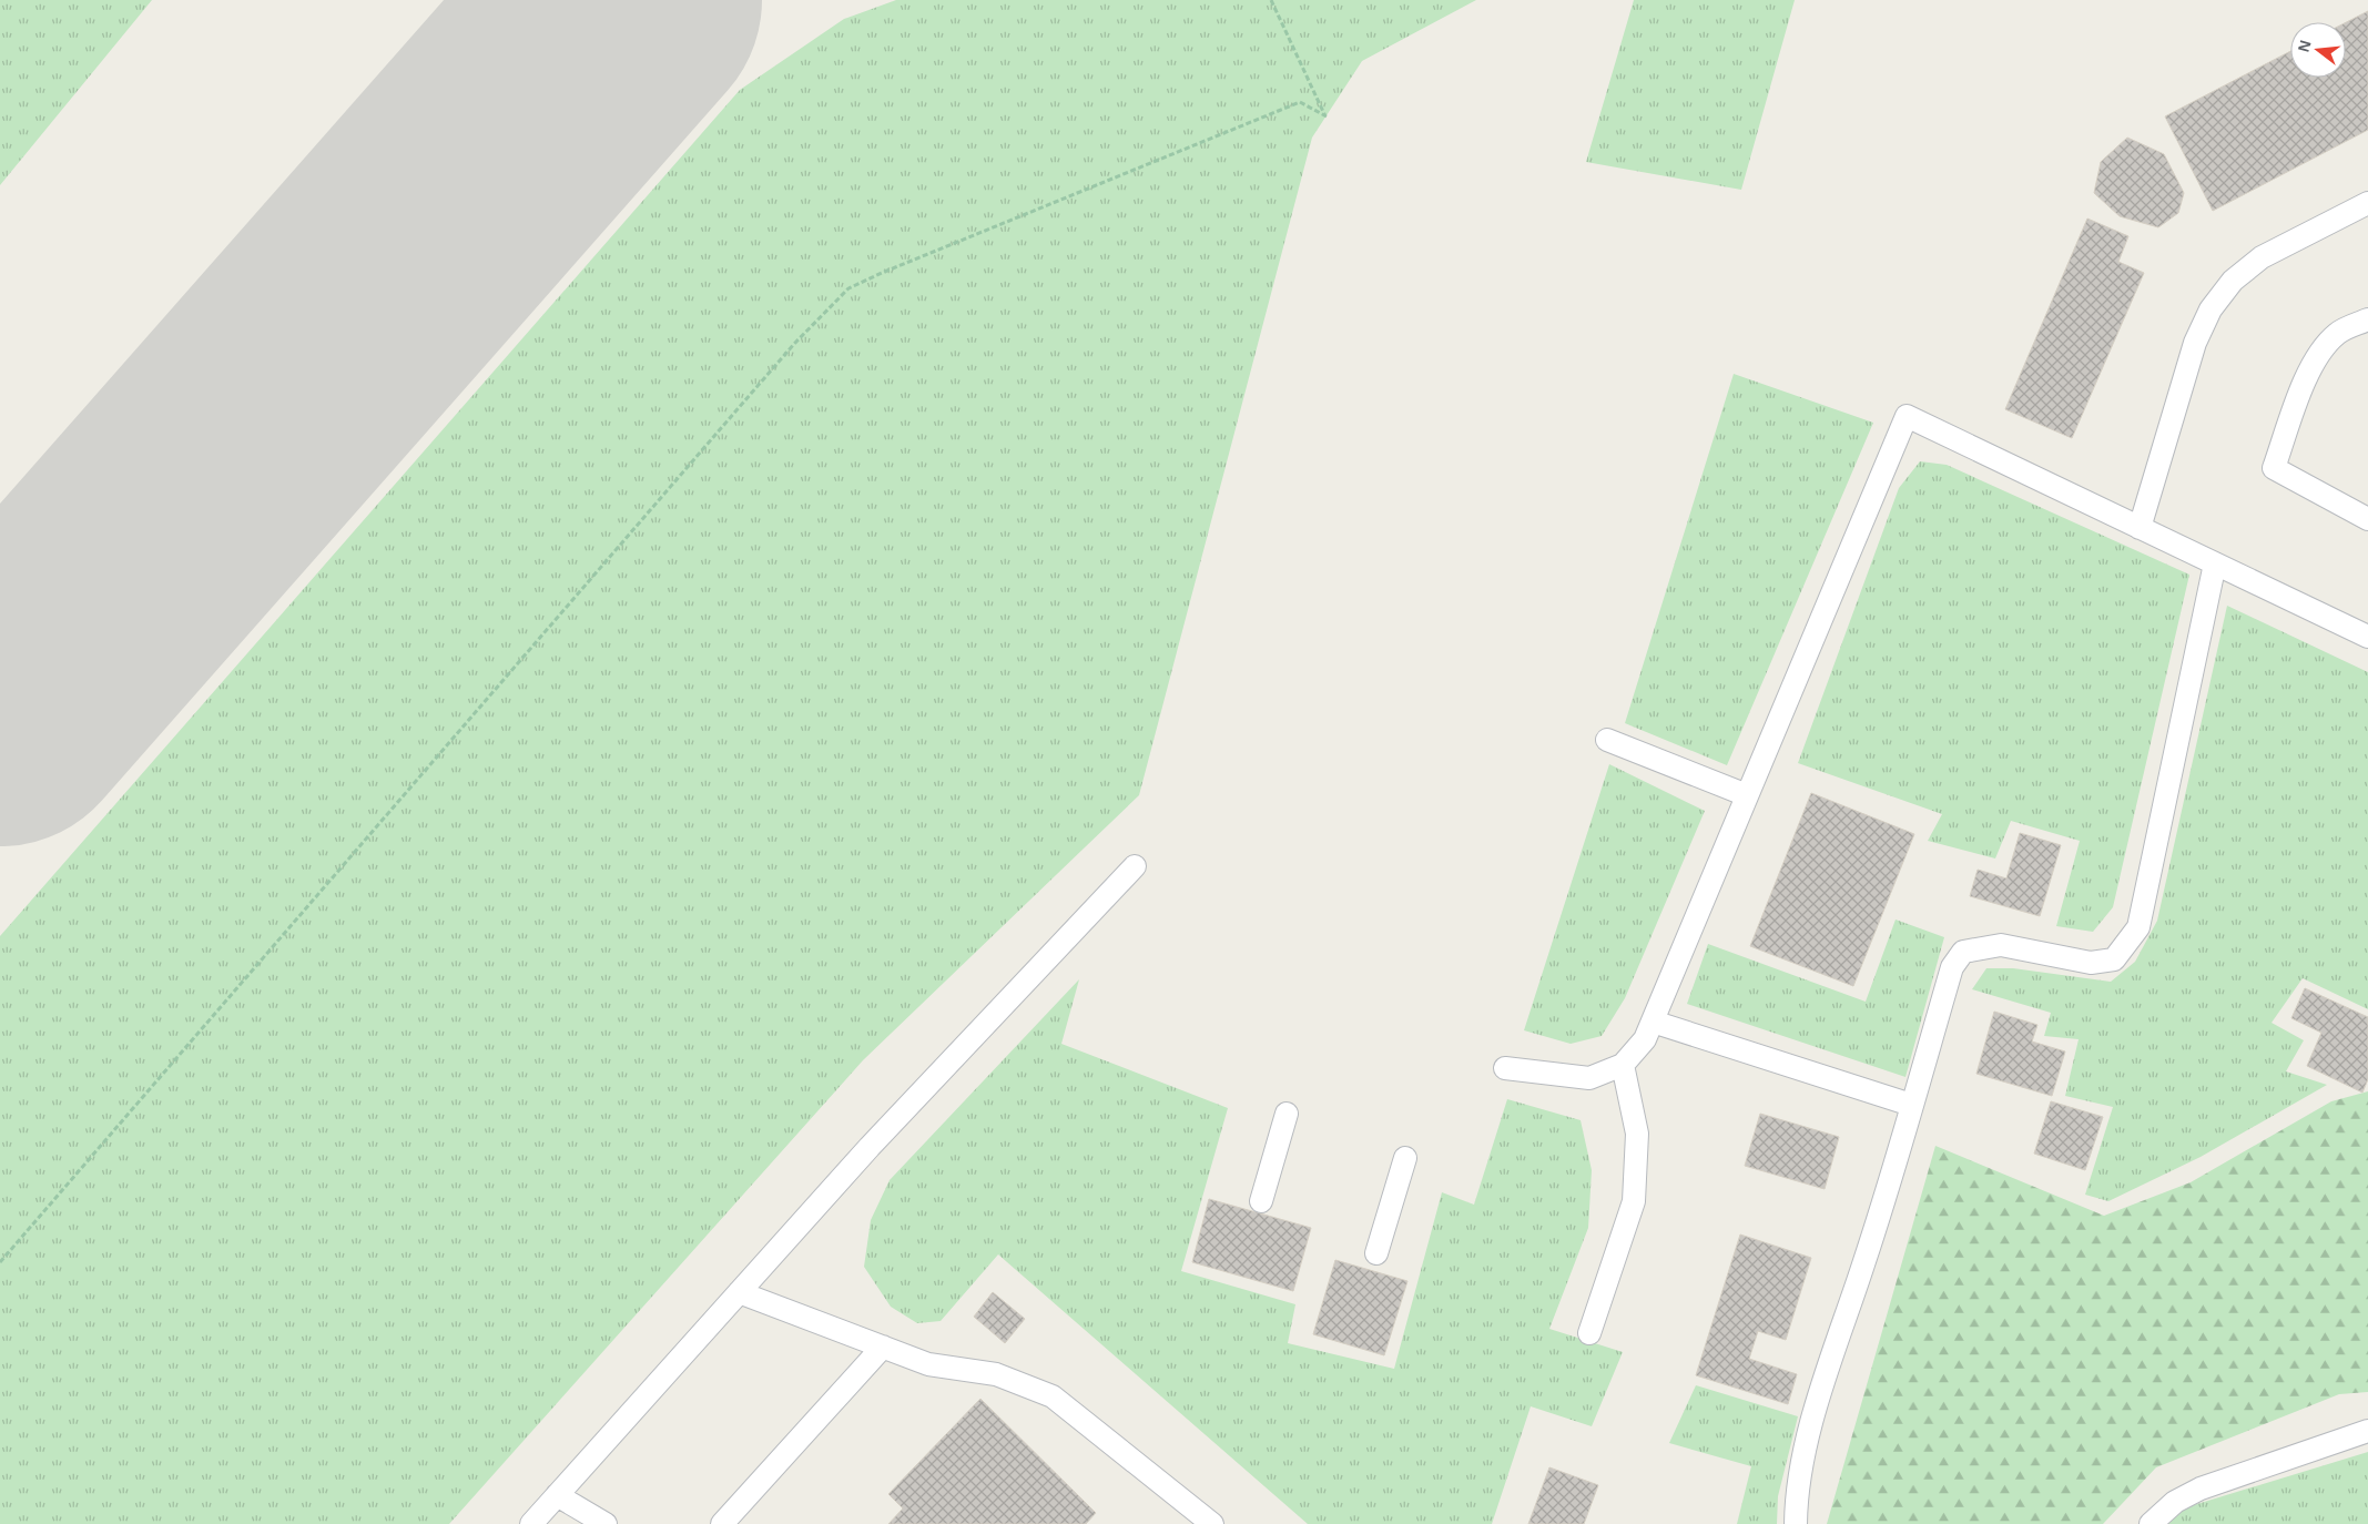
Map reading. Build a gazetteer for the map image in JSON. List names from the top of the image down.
{
  "north": "left"
}
